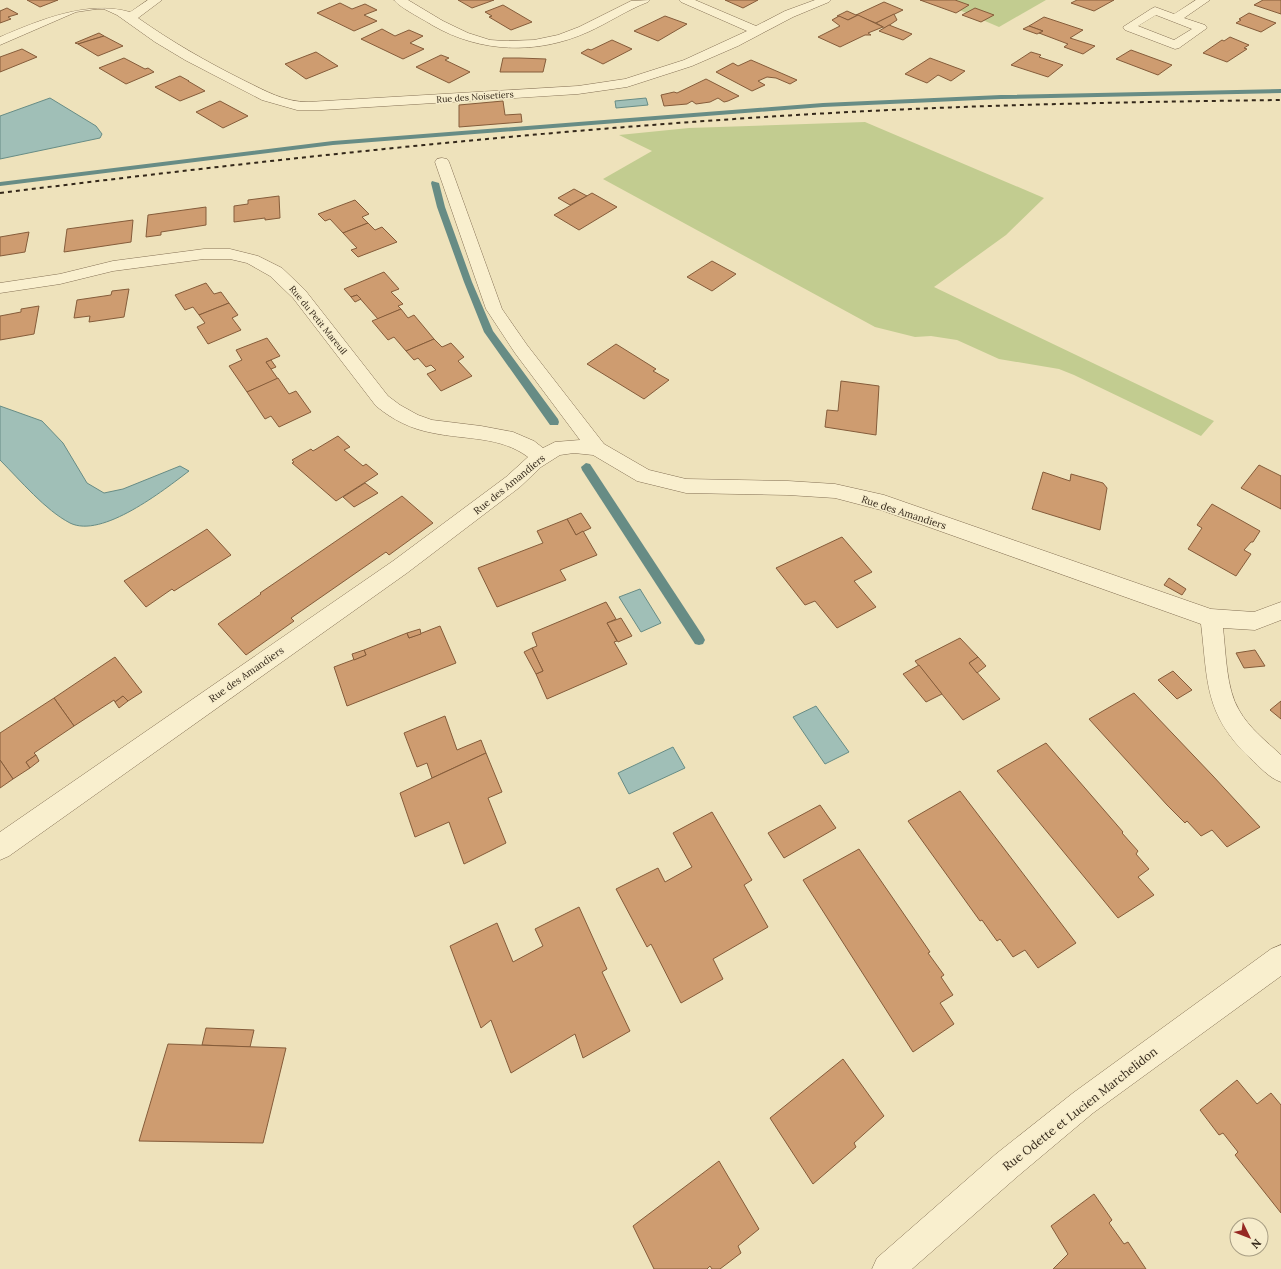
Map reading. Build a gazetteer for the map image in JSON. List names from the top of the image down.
{
  "streets": {
    "street": [
      "Rue des Noisetiers",
      "Rue du Petit Mareuil",
      "Rue des Amandiers",
      "Rue Odette et Lucien Marchelidon"
    ]
  },
  "crossings": [
    ["Rue du Petit Mareuil", "Rue des Amandiers"]
  ],
  "north": "bottom right"
}
